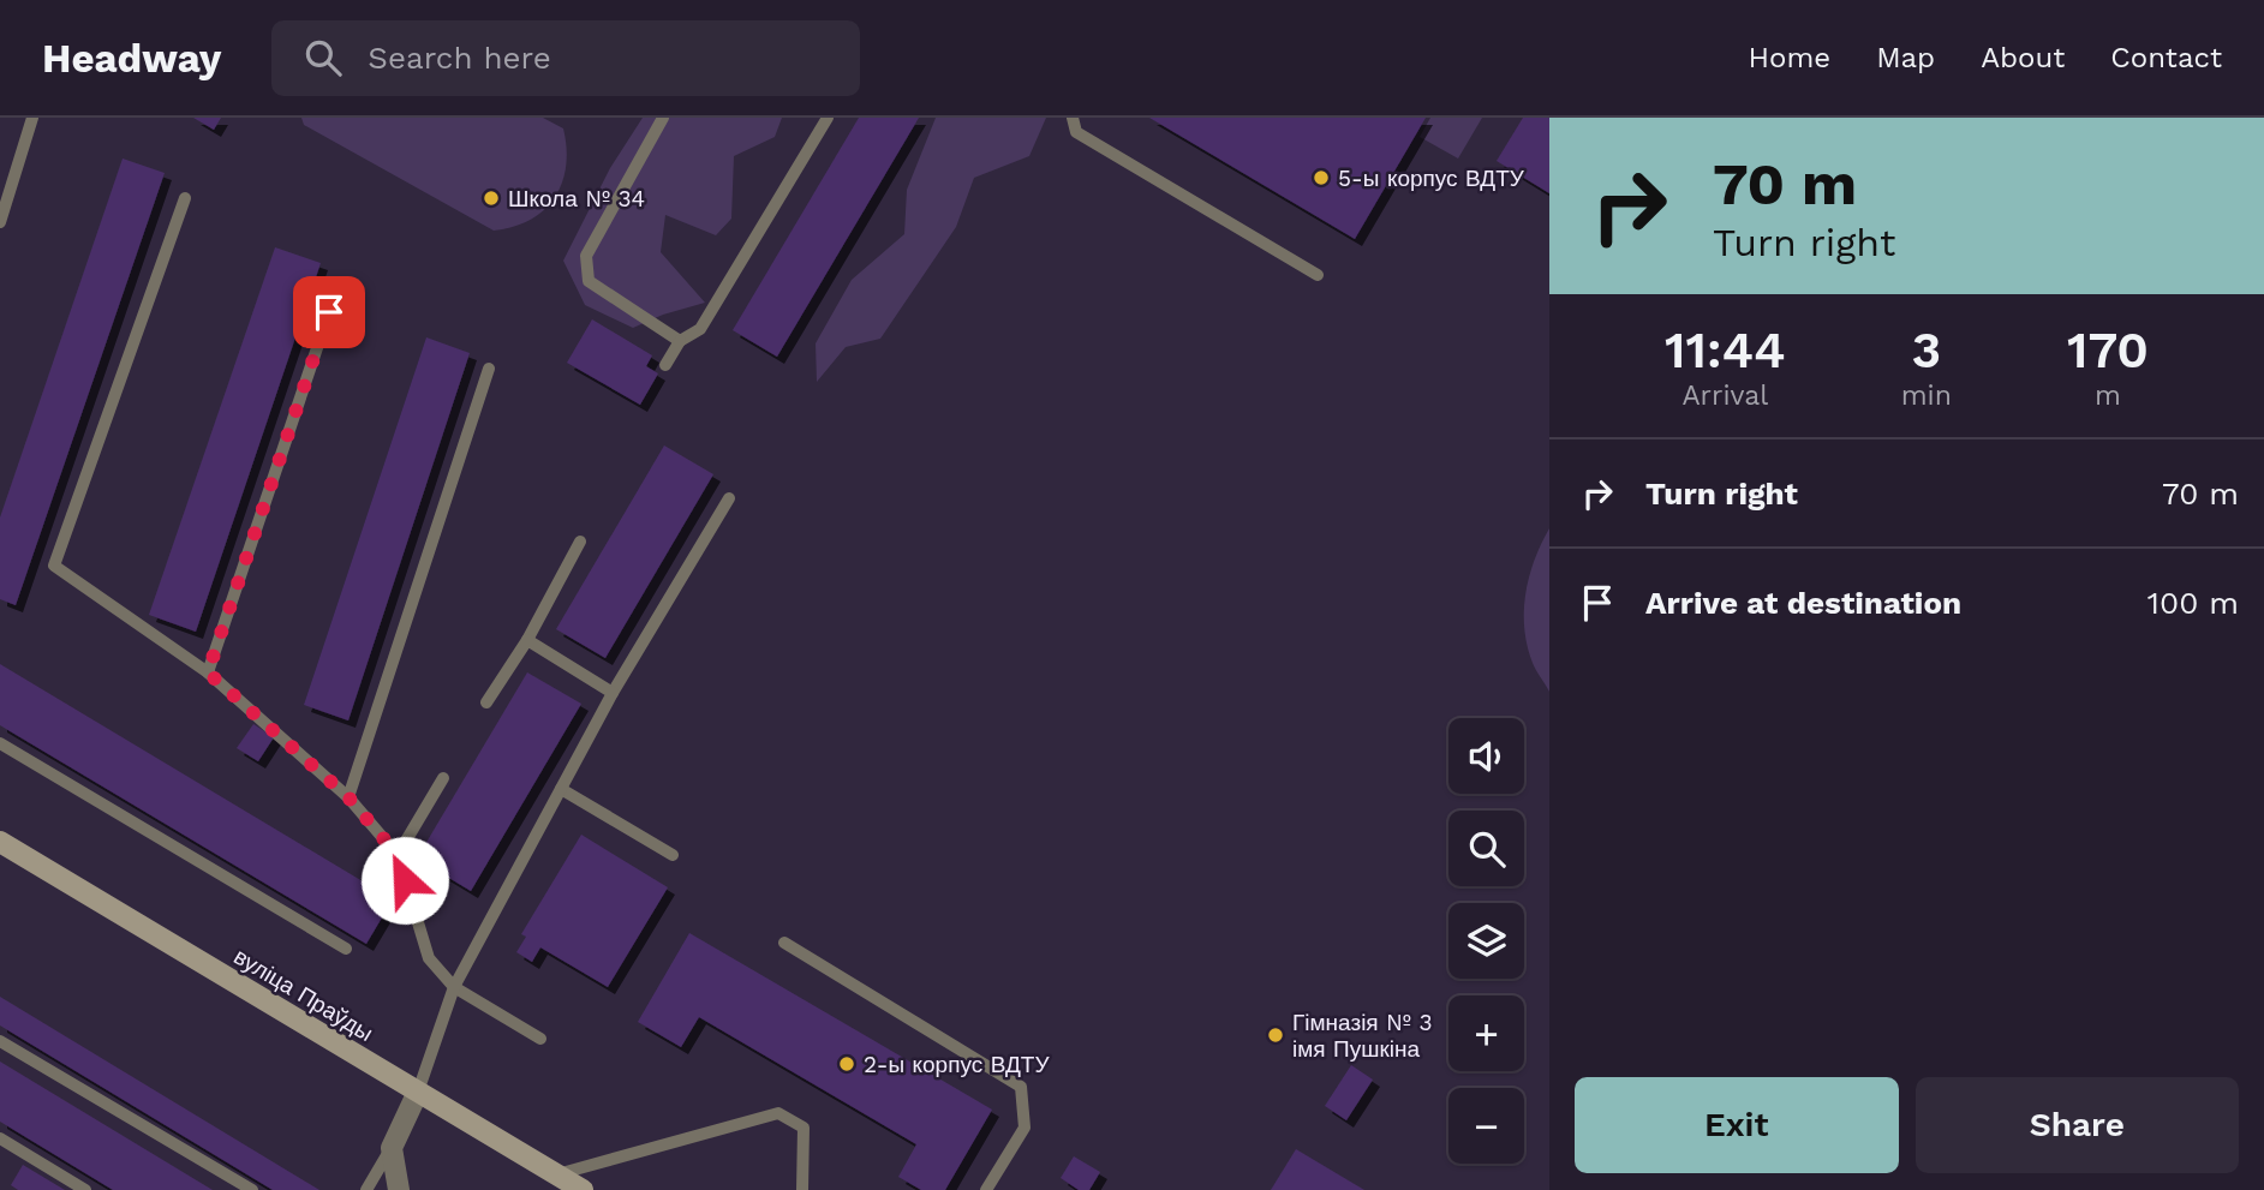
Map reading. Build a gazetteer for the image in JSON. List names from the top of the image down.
{
  "streets": {
    "main road": ["вуліца Праўды"]
  },
  "places": [
    "5-ы корпус ВДТУ",
    "Школа № 34",
    "Гімназія № 3 імя Пушкіна",
    "2-ы корпус ВДТУ"
  ],
  "page": {
    "header": "Headway",
    "search": "Search here",
    "nav": [
      "Home",
      "Map",
      "About",
      "Contact"
    ],
    "turn": ["70 m", "Turn right"],
    "eta": [
      "11:44",
      "Arrival",
      "3",
      "min",
      "170",
      "m"
    ],
    "list": [
      {
        "name": "Turn right",
        "value": "70 m"
      },
      {
        "name": "Arrive at destination",
        "value": "100 m"
      }
    ],
    "map_buttons": ["+", "−"],
    "buttons": ["Exit", "Share"]
  }
}
